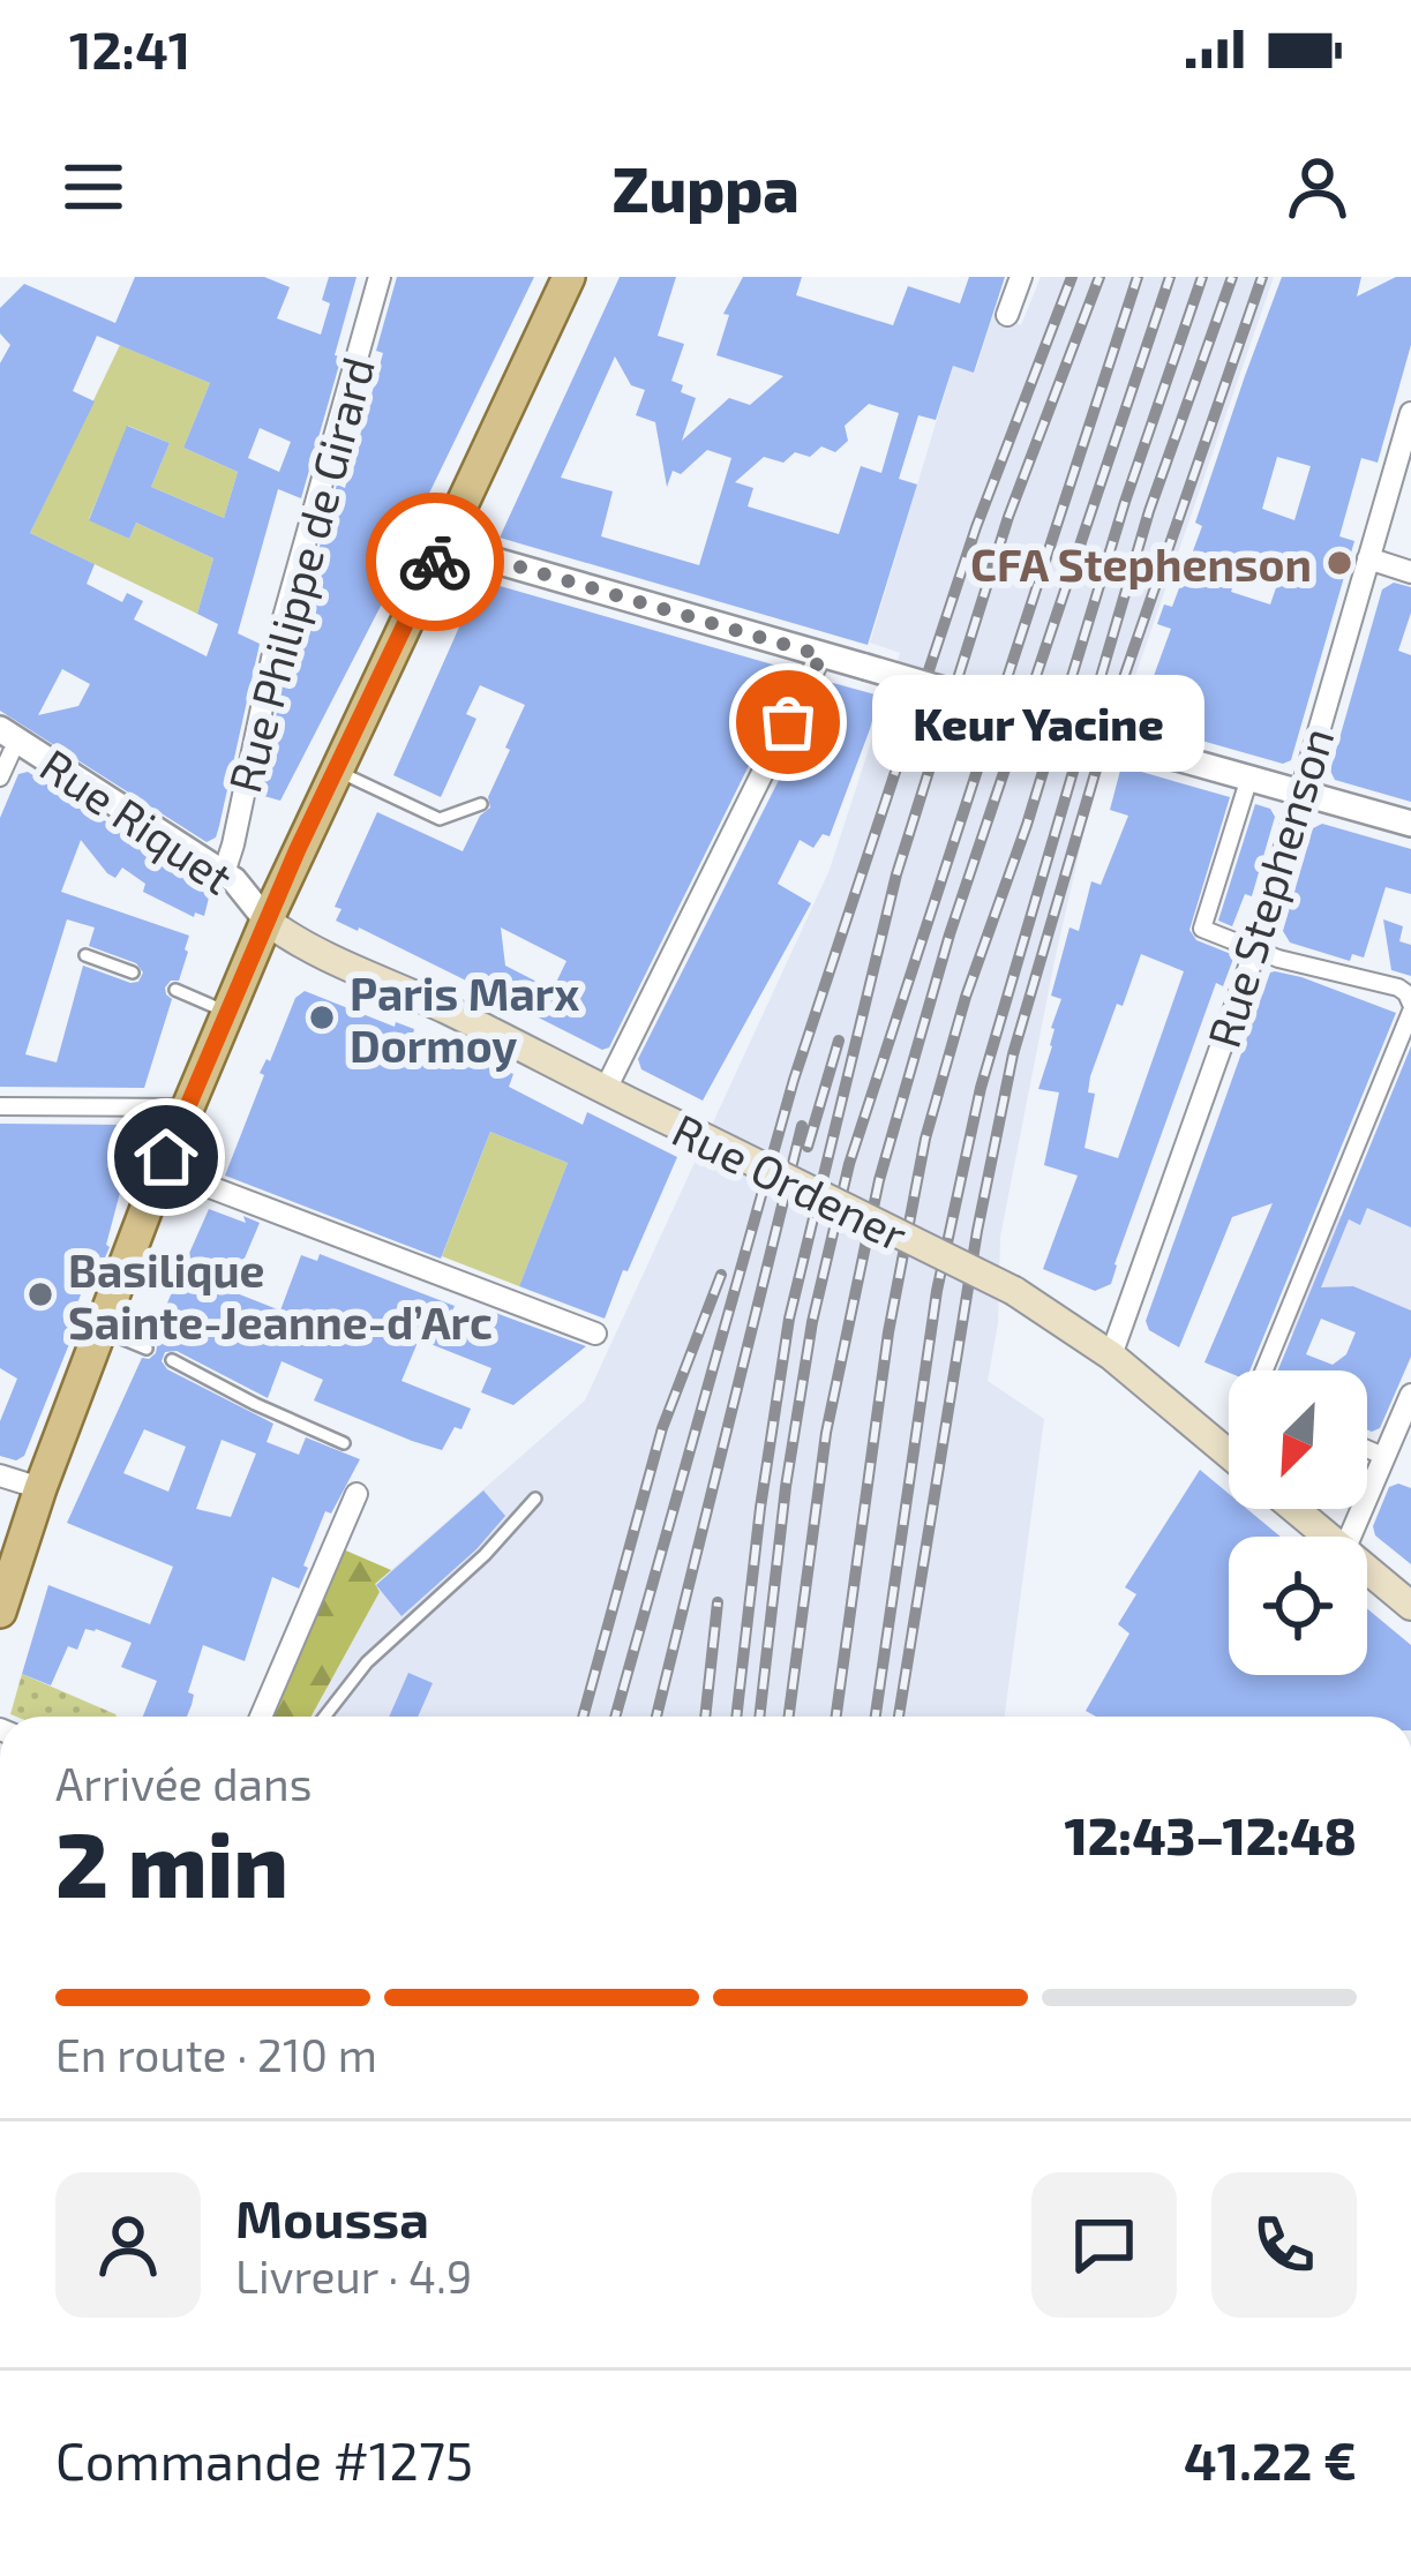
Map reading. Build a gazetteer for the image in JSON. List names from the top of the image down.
{
  "streets": {
    "main road": ["Rue Ordener"],
    "street": ["Rue Philippe de Girard", "Rue Riquet", "Rue Stephenson"]
  },
  "crossings": [
    ["Rue Philippe de Girard", "Rue Riquet"],
    ["Rue Riquet", "Rue Ordener"],
    ["Rue Stephenson", "Rue Ordener"]
  ],
  "places": [
    "CFA Stephenson",
    "Keur Yacine",
    "Paris Marx Dormoy",
    "Basilique Sainte-Jeanne-d’Arc"
  ],
  "north": "bottom left",
  "page": {
    "status": "12:41",
    "header": "Zuppa",
    "bubble": "Keur Yacine",
    "heading": ["2 min", "Arrivée dans", "12:43–12:48"],
    "panel": [
      "Moussa",
      "Livreur · 4.9",
      "Commande #1275",
      "41.22 €"
    ],
    "bar": "En route · 210 m"
  }
}
